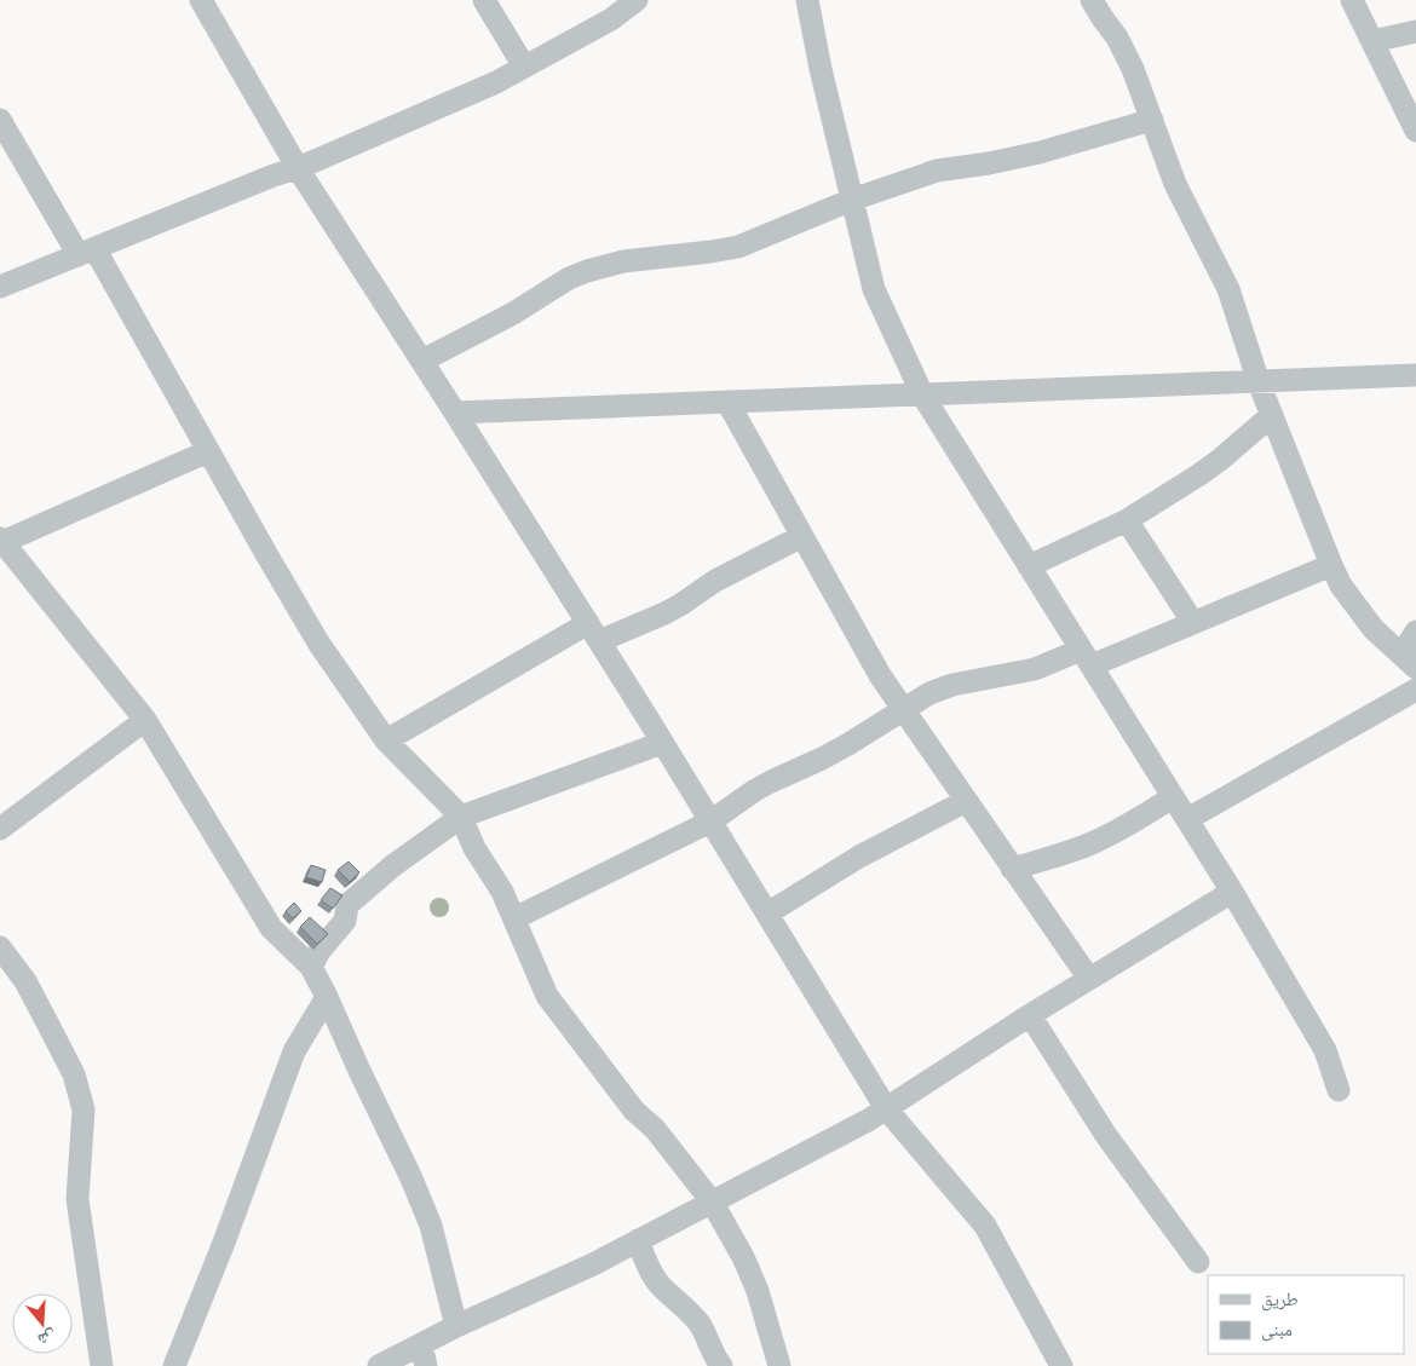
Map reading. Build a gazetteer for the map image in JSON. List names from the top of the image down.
{
  "legend": ["طريق", "مبنى"],
  "north": "bottom"
}
